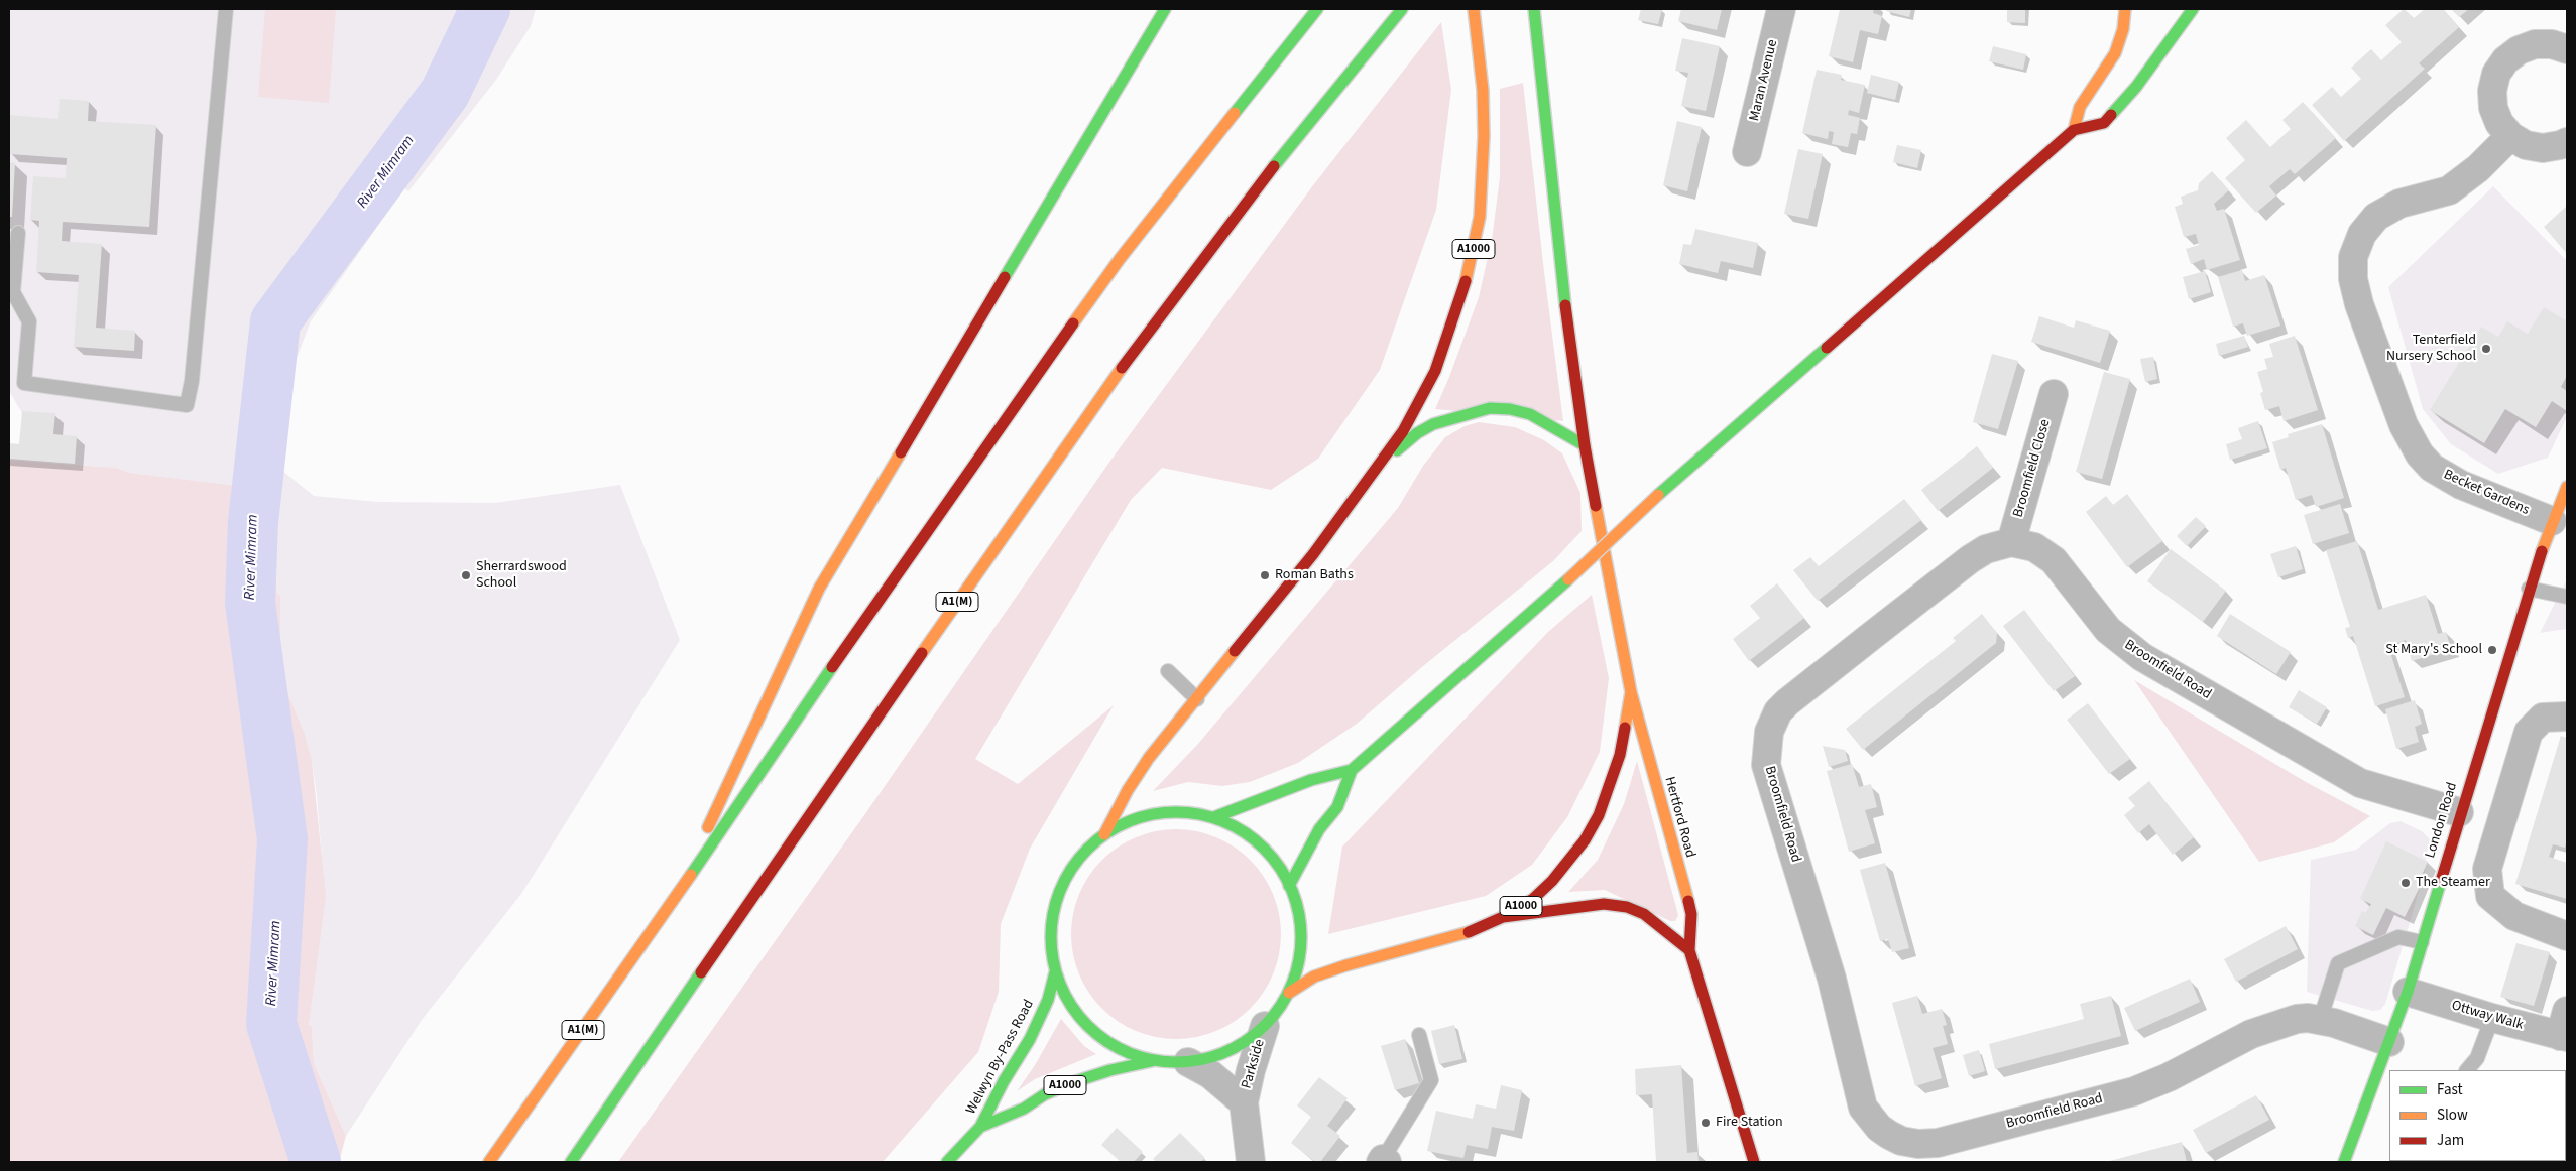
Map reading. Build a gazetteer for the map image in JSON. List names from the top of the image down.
{
  "streets": {
    "main road": [
      "A1000",
      "A1(M)",
      "Hertford Road",
      "London Road",
      "Welwyn By-Pass Road"
    ],
    "street": [
      "Maran Avenue",
      "Broomfield Close",
      "Becket Gardens",
      "Broomfield Road",
      "Ottway Walk",
      "Parkside"
    ]
  },
  "crossings": [
    ["A1000", "Hertford Road"],
    ["Broomfield Close", "Broomfield Road"],
    ["Becket Gardens", "London Road"],
    ["Broomfield Road", "London Road"],
    ["London Road", "Ottway Walk"]
  ],
  "water": ["River Mimram"],
  "places": [
    "Tenterfield Nursery School",
    "Sherrardswood School",
    "Roman Baths",
    "St Mary's School",
    "The Steamer",
    "Fire Station"
  ],
  "legend": ["Fast", "Slow", "Jam"]
}
